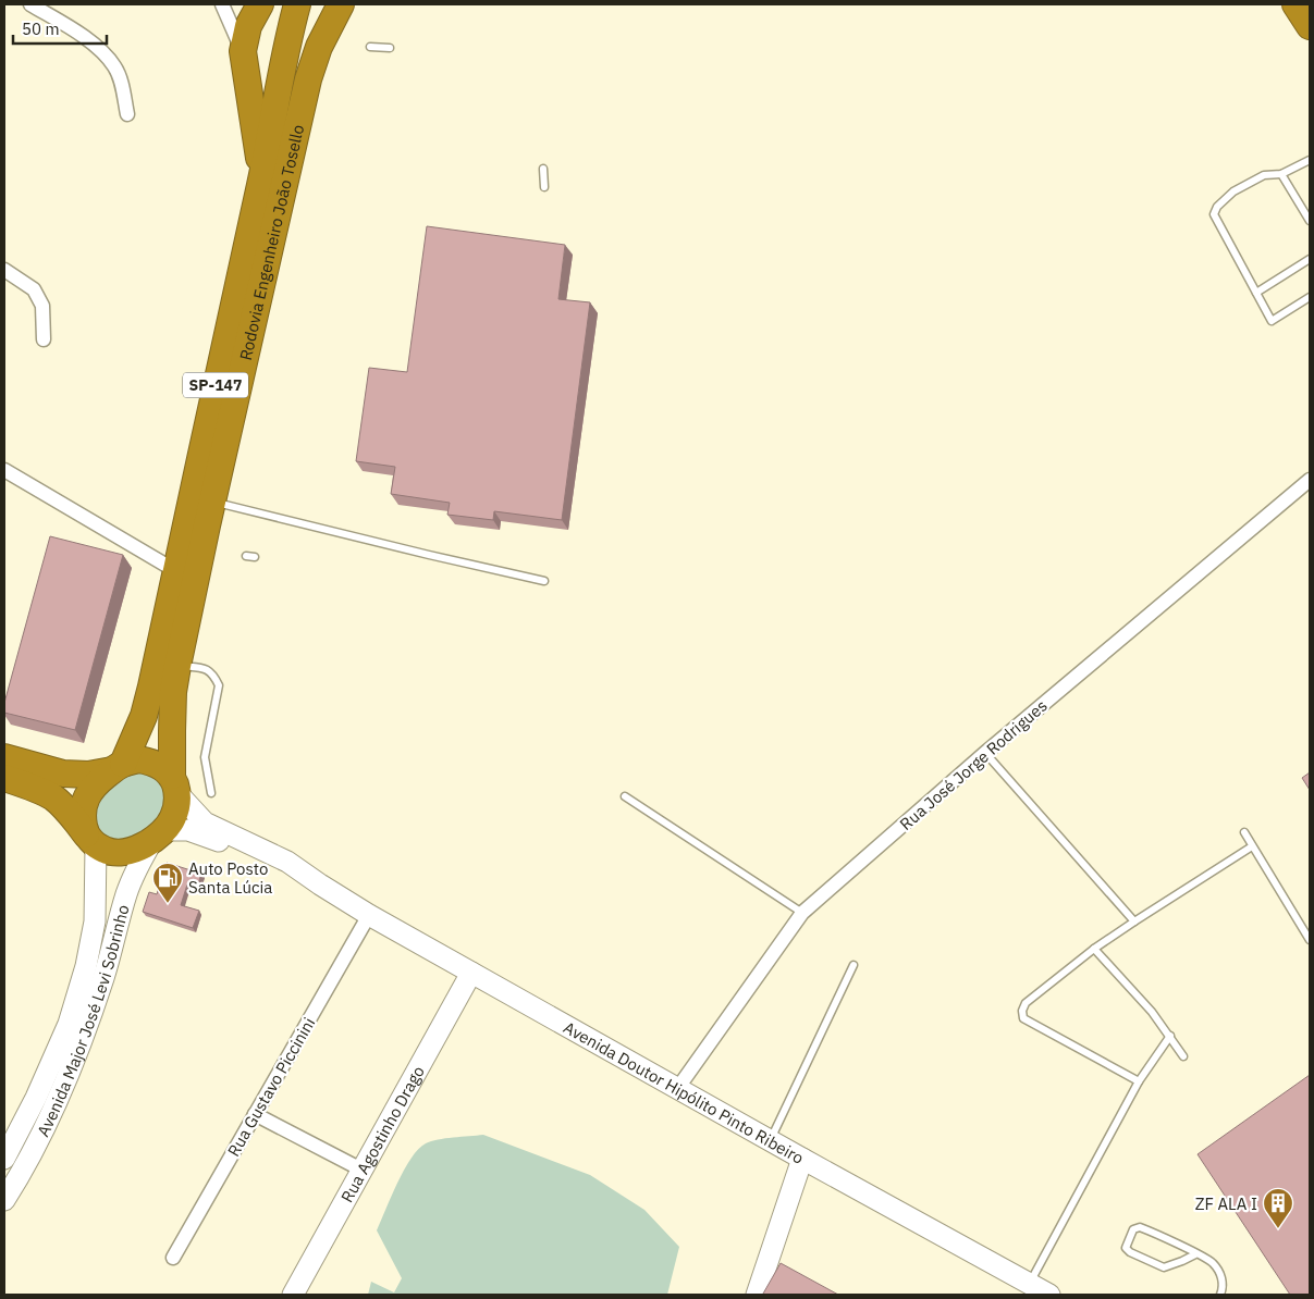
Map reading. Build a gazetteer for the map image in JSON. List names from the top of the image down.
{
  "streets": {
    "highway": ["Rodovia Engenheiro João Tosello", "SP-147"],
    "main road": ["Avenida Major José Levi Sobrinho", "Avenida Doutor Hipólito Pinto Ribeiro", "Rua Agostinho Drago"],
    "street": ["Rua José Jorge Rodrigues", "Rua Gustavo Piccinini"]
  },
  "crossings": [
    ["Rodovia Engenheiro João Tosello", "Avenida Major José Levi Sobrinho"],
    ["Rodovia Engenheiro João Tosello", "Avenida Doutor Hipólito Pinto Ribeiro"],
    ["Rua José Jorge Rodrigues", "Avenida Doutor Hipólito Pinto Ribeiro"],
    ["Avenida Major José Levi Sobrinho", "Avenida Doutor Hipólito Pinto Ribeiro"],
    ["Rua Gustavo Piccinini", "Avenida Doutor Hipólito Pinto Ribeiro"],
    ["Avenida Doutor Hipólito Pinto Ribeiro", "Rua Agostinho Drago"]
  ],
  "places": {
    "fuel station": ["Auto Posto Santa Lúcia"],
    "building": ["ZF ALA I"]
  },
  "scale_bar": "50 m"
}
